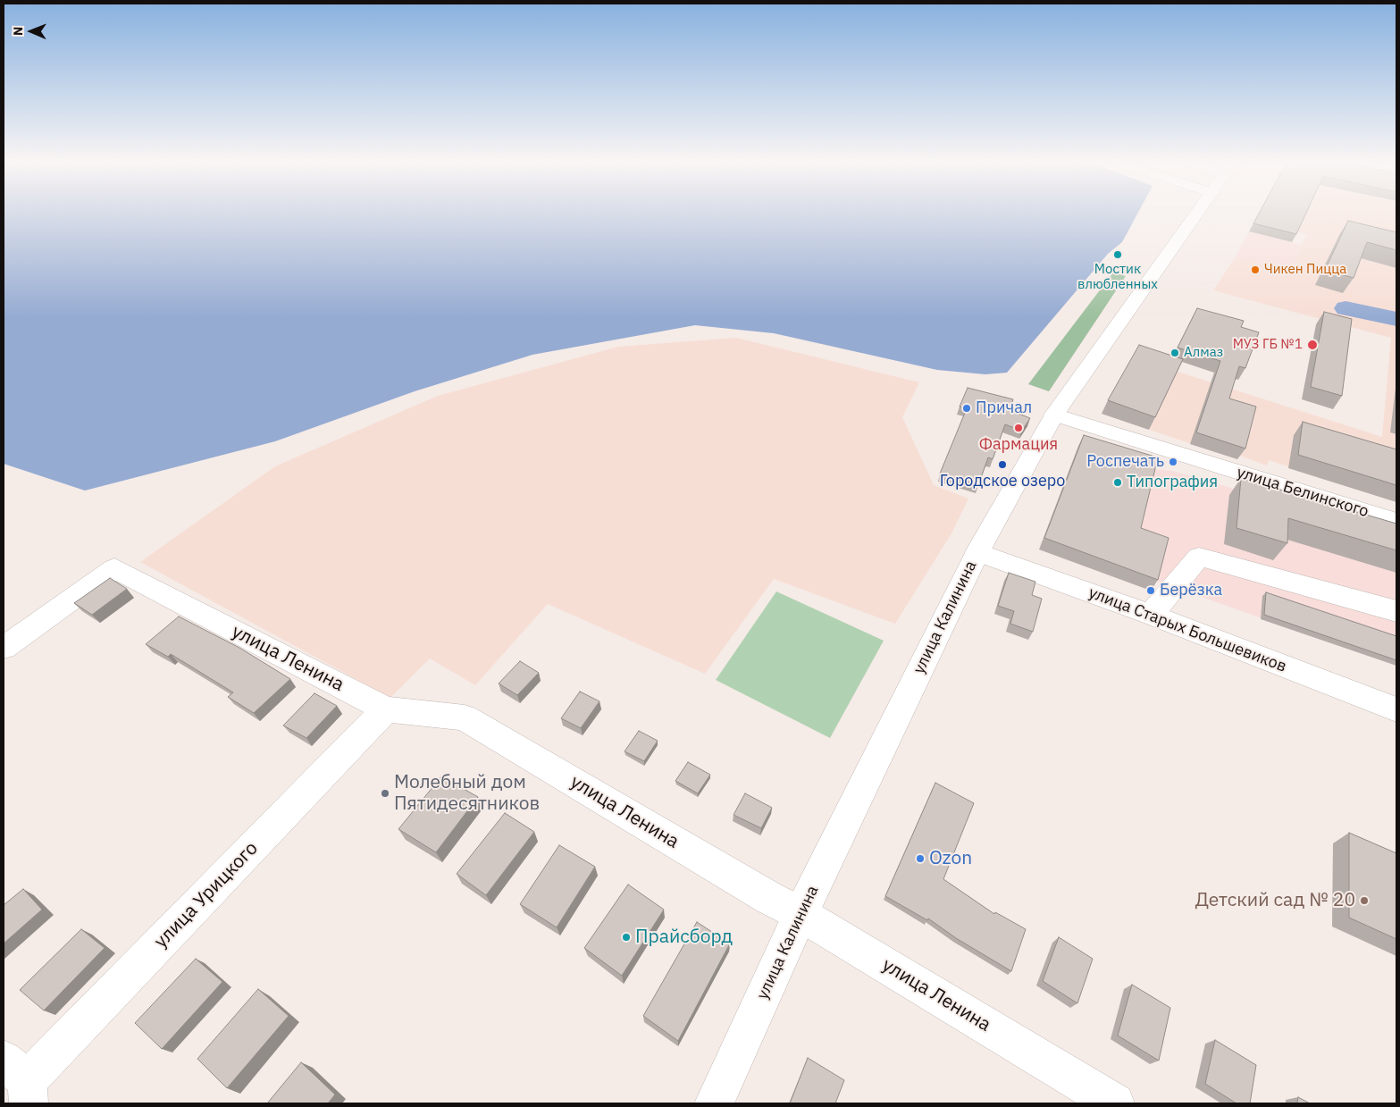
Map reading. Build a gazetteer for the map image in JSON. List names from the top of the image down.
{
  "streets": {
    "street": [
      "улица Белинского",
      "улица Калинина",
      "улица Старых Большевиков",
      "улица Ленина",
      "улица Урицкого"
    ]
  },
  "crossings": [
    ["улица Белинского", "улица Калинина"],
    ["улица Калинина", "улица Старых Большевиков"],
    ["улица Калинина", "улица Ленина"],
    ["улица Ленина", "улица Урицкого"]
  ],
  "places": [
    "Мостик влюбленных",
    "Чикен Пицца",
    "МУЗ ГБ №1",
    "Алмаз",
    "Причал",
    "Фармация",
    "Роспечать",
    "Городское озеро",
    "Типография",
    "Берёзка",
    "Молебный дом Пятидесятников",
    "Ozon",
    "Детский сад № 20",
    "Прайсборд"
  ],
  "north": "left"
}
